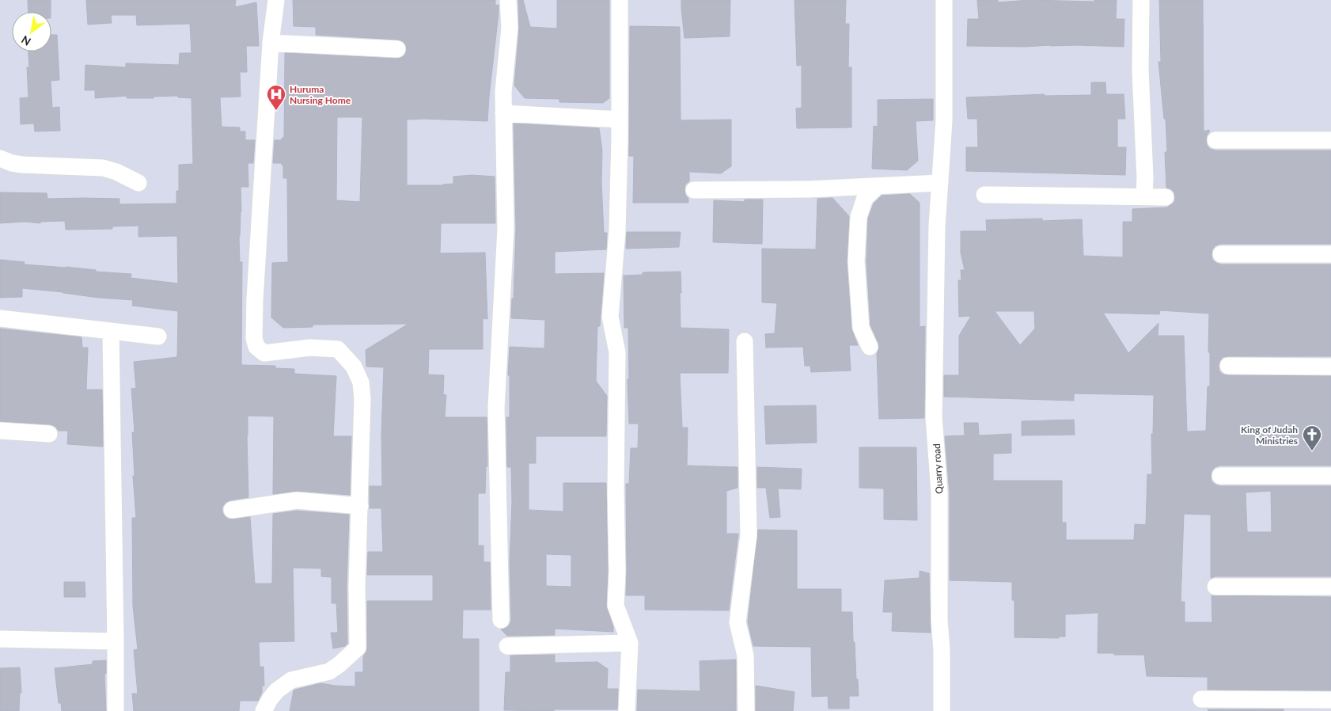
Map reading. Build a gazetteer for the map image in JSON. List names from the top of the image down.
{
  "streets": {
    "street": ["Quarry road"]
  },
  "places": {
    "hospital": ["Huruma Nursing Home"],
    "church": ["King of Judah Ministries"]
  },
  "north": "bottom left"
}
